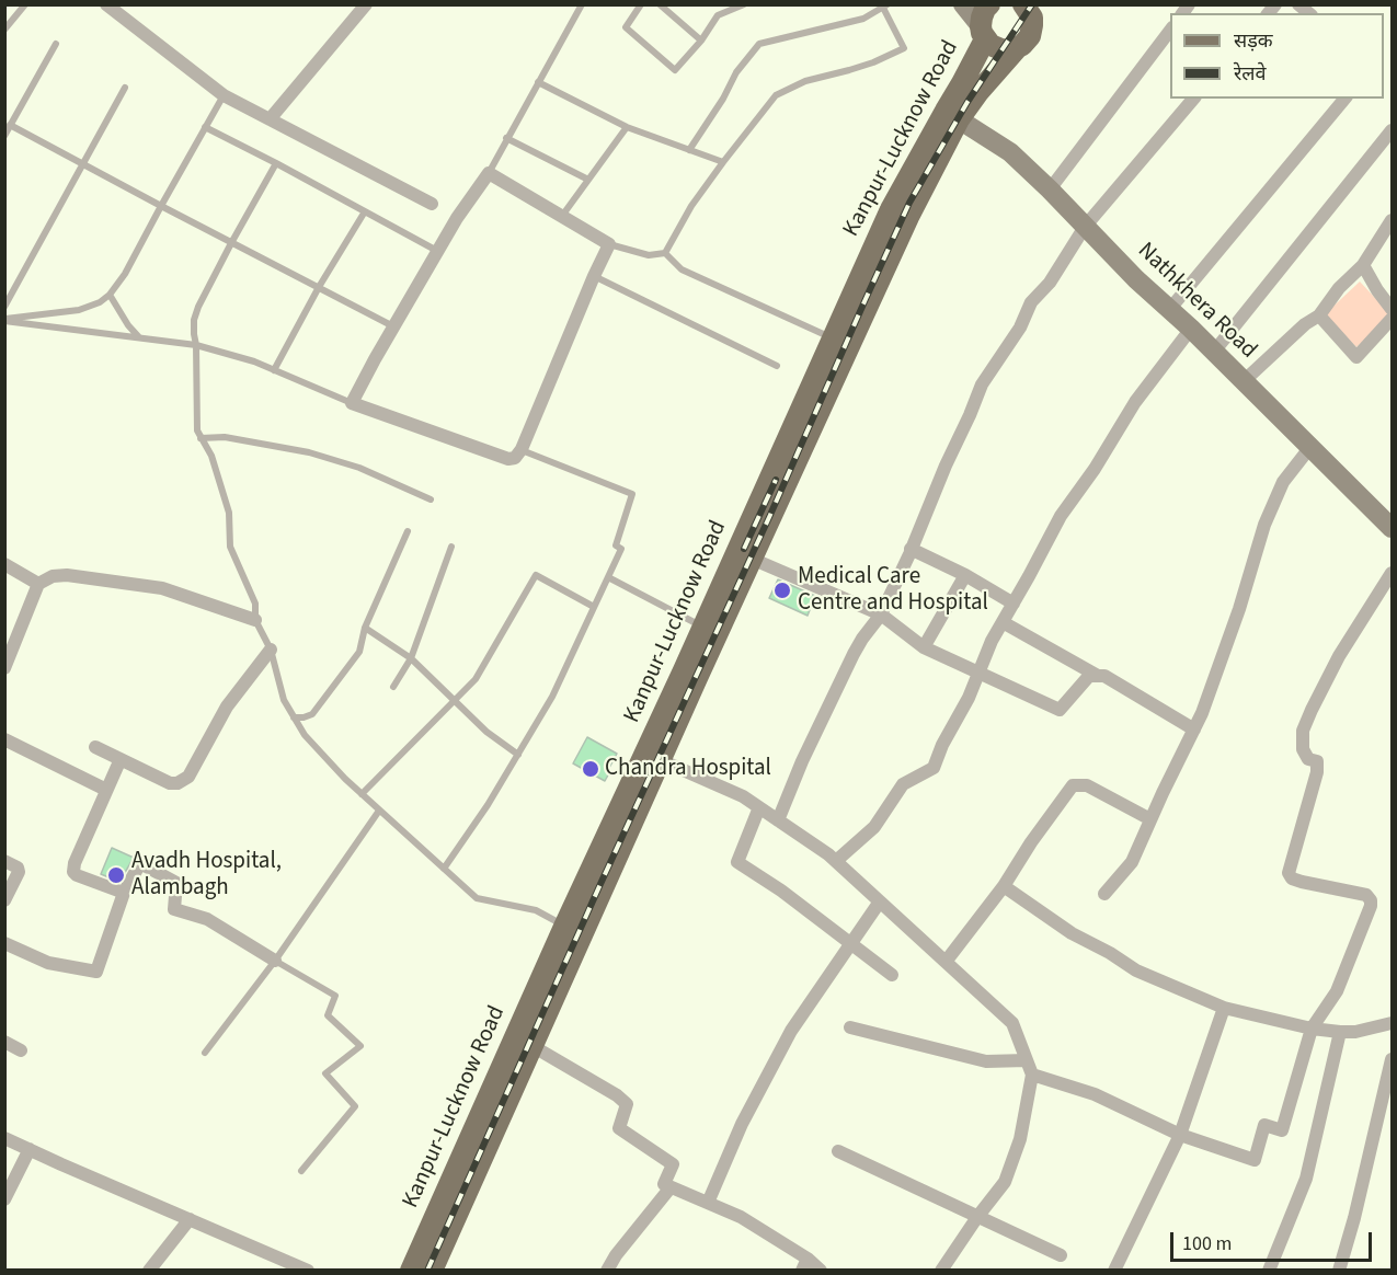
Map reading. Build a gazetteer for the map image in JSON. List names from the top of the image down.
{
  "streets": {
    "main road": ["Kanpur-Lucknow Road"],
    "street": ["Nathkhera Road"]
  },
  "crossings": [
    ["Kanpur-Lucknow Road", "Nathkhera Road"]
  ],
  "places": ["Medical Care Centre and Hospital", "Chandra Hospital", "Avadh Hospital, Alambagh"],
  "legend": ["सड़क", "रेलवे"],
  "scale_bar": "100 m"
}
